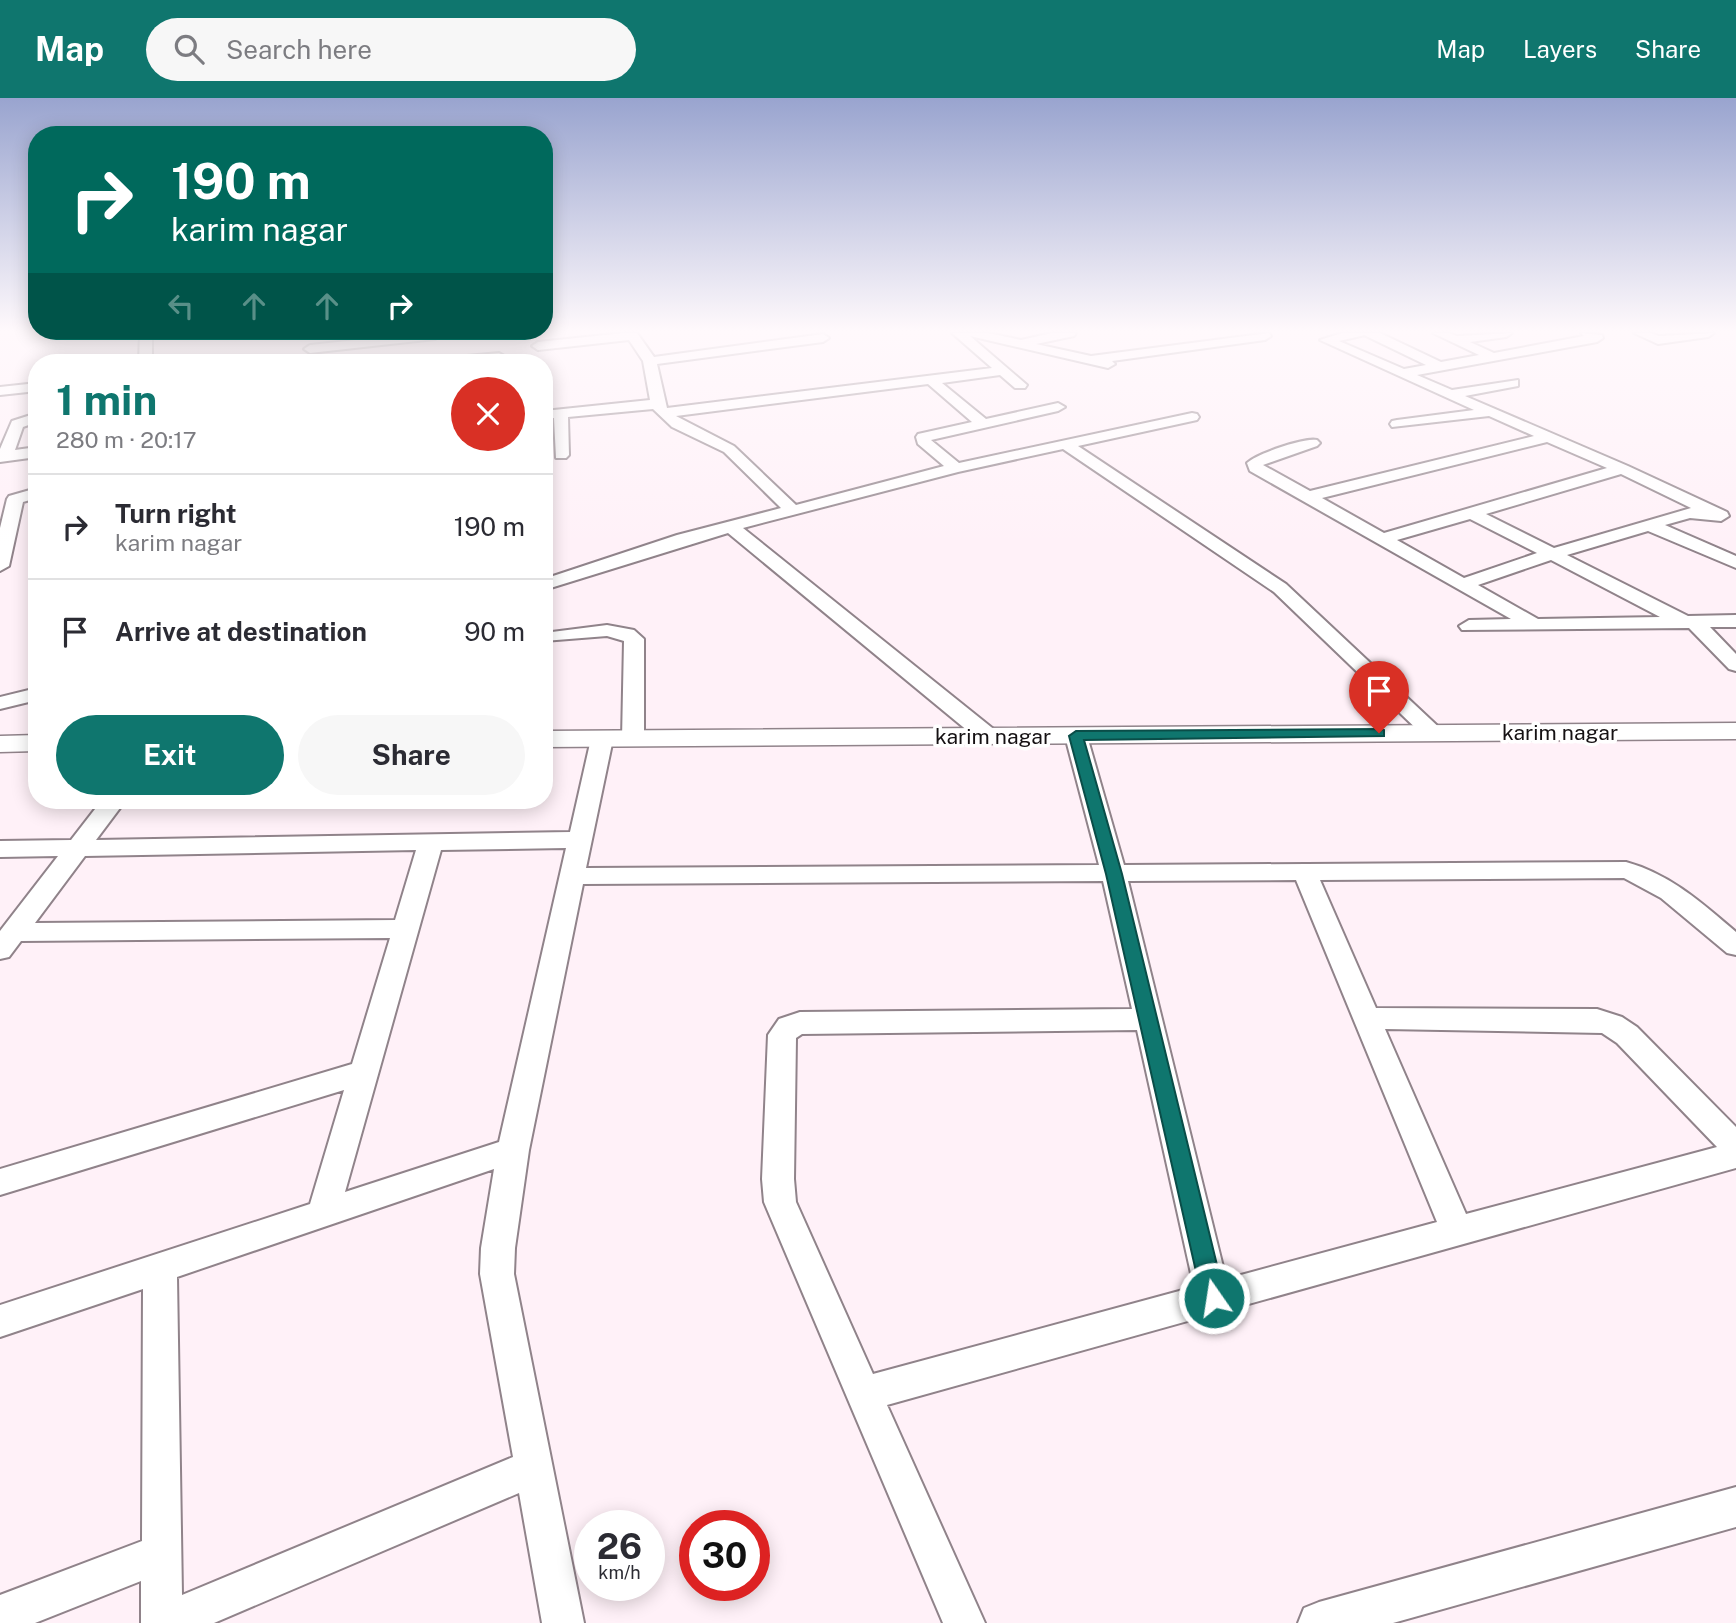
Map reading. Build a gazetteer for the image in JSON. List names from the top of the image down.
{
  "streets": {
    "street": ["karim nagar"]
  },
  "page": {
    "header": "Map",
    "search": "Search here",
    "nav": ["Map", "Layers", "Share"],
    "turn": ["190 m", "karim nagar"],
    "heading": ["1 min", "280 m · 20:17"],
    "list": [
      {
        "name": "Turn right",
        "note": "karim nagar",
        "value": "190 m"
      },
      {
        "name": "Arrive at destination",
        "value": "90 m"
      }
    ],
    "buttons": ["Exit", "Share"],
    "speed": "26 km/h",
    "limit": "30"
  }
}
